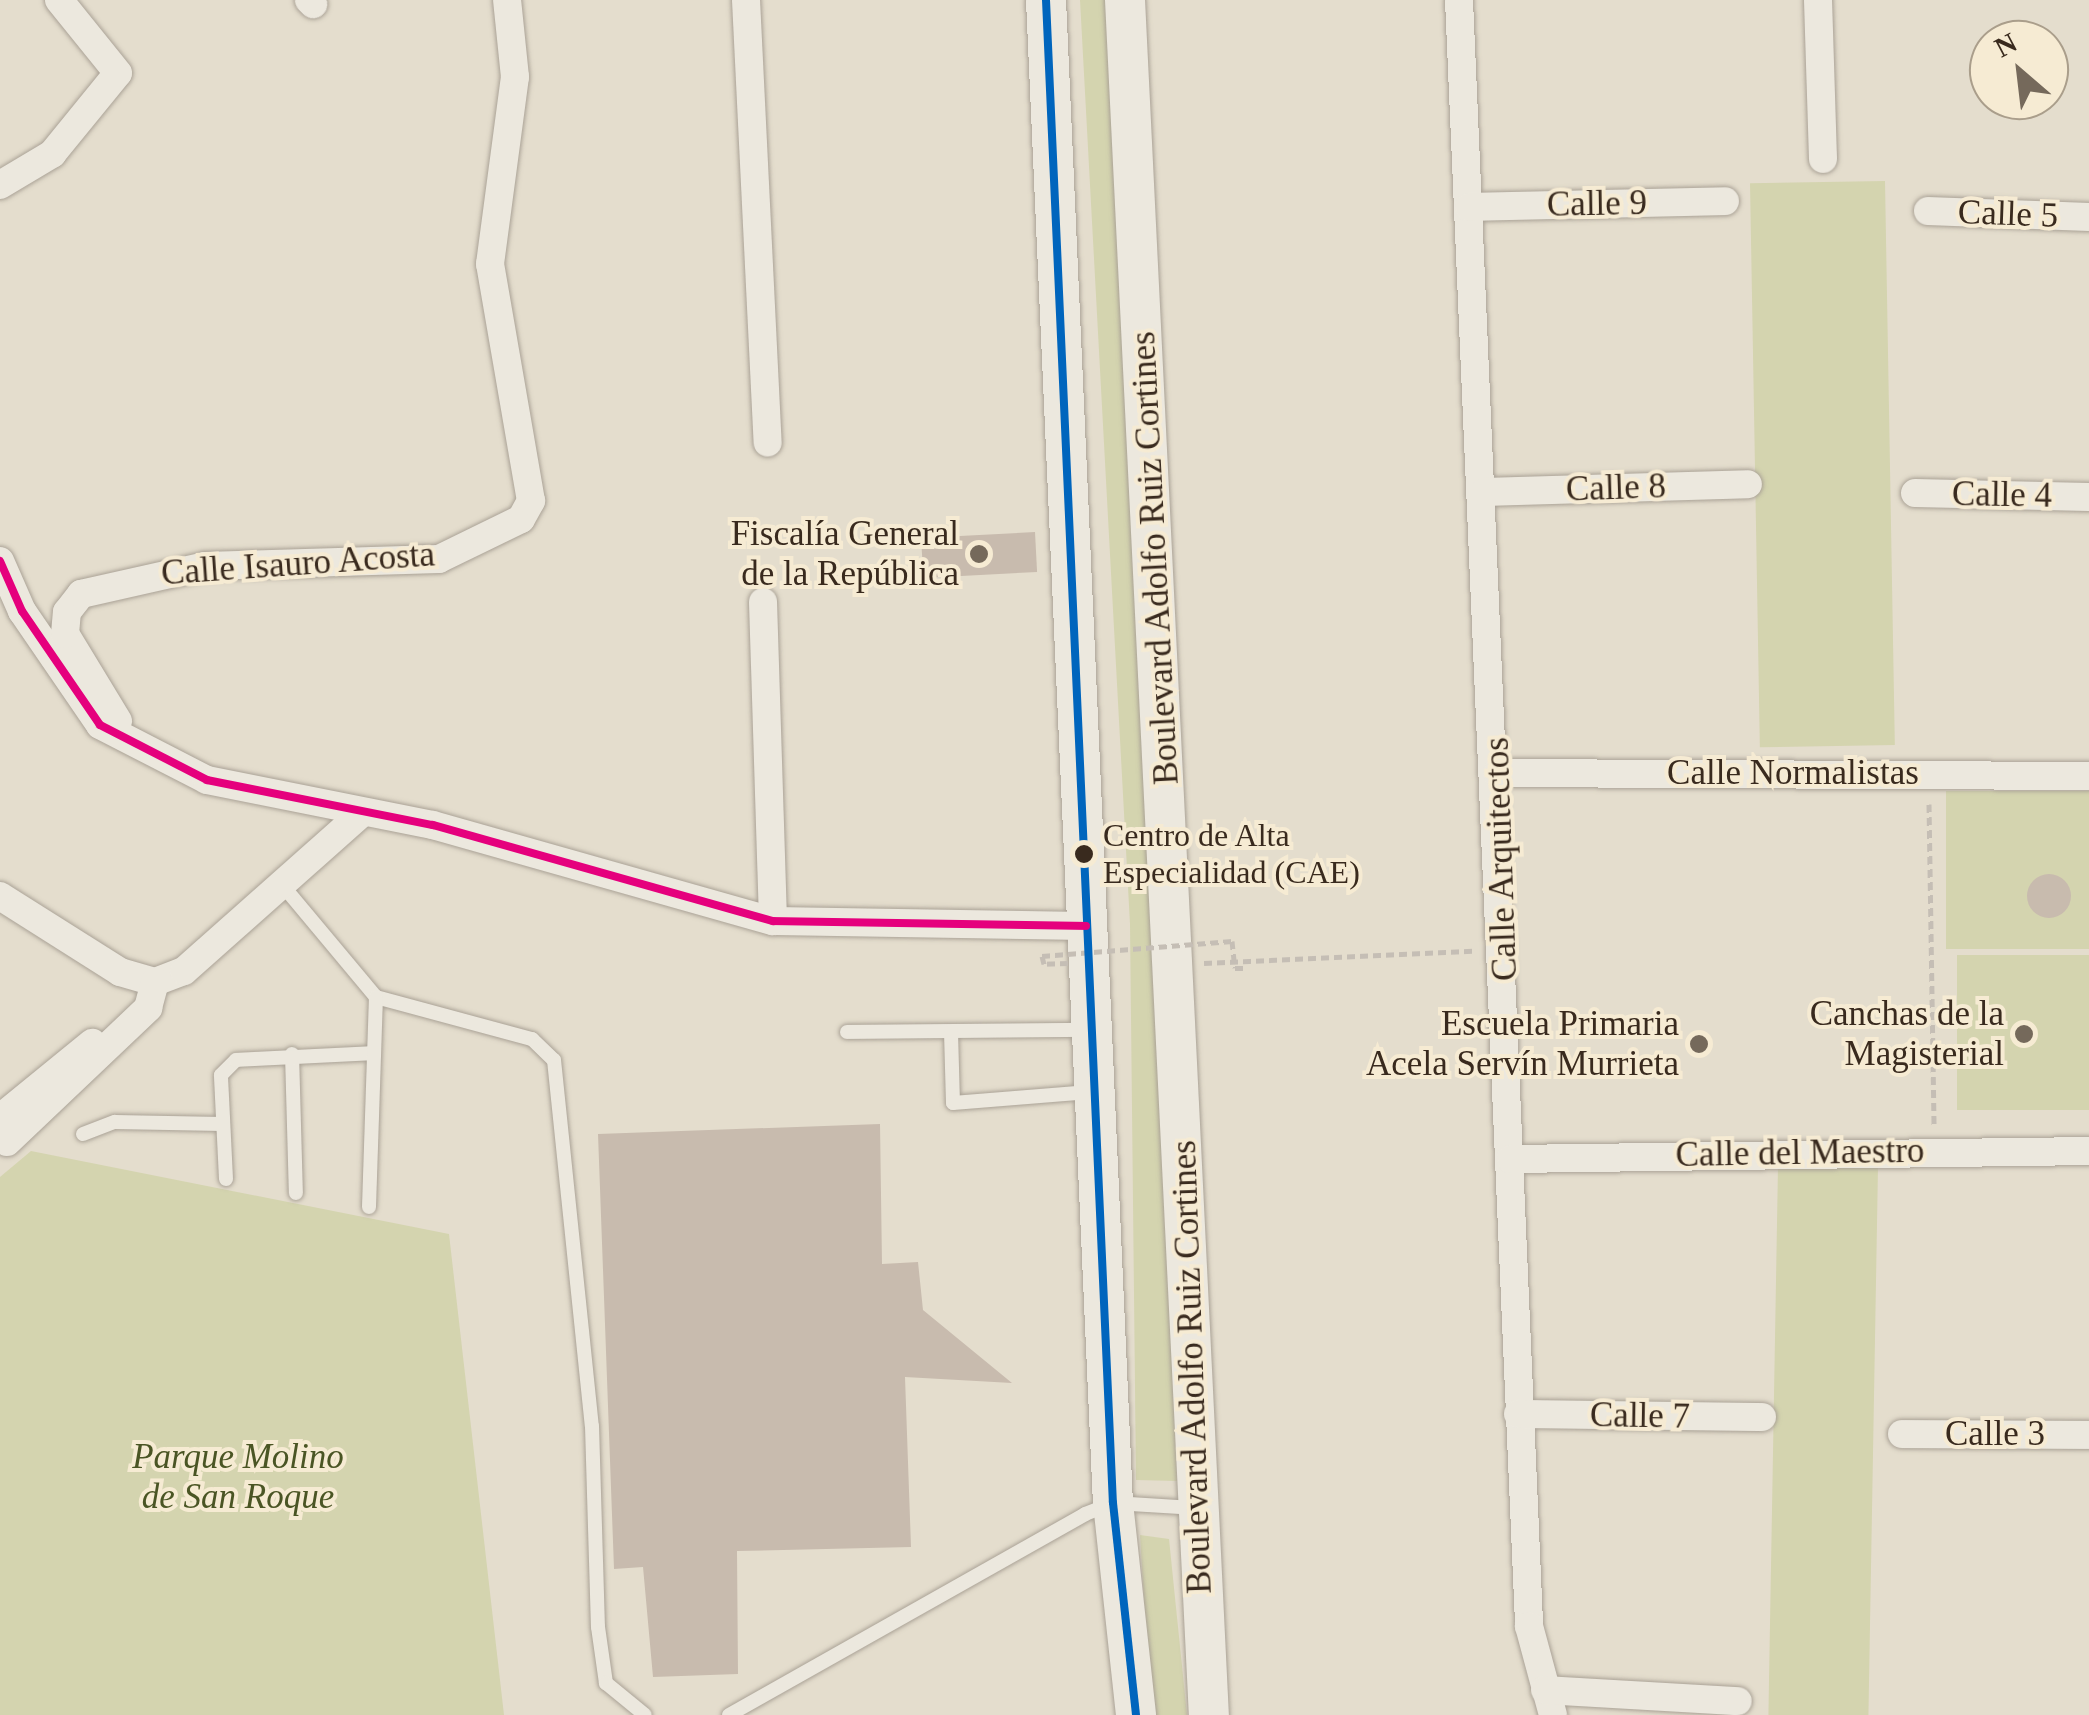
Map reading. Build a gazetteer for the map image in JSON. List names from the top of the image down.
{
  "streets": {
    "main road": ["Boulevard Adolfo Ruiz Cortines"],
    "street": [
      "Calle 9",
      "Calle 5",
      "Calle 8",
      "Calle 4",
      "Calle Isauro Acosta",
      "Calle Normalistas",
      "Calle Arquitectos",
      "Calle del Maestro",
      "Calle 7",
      "Calle 3"
    ]
  },
  "crossings": [
    ["Calle 9", "Calle Arquitectos"],
    ["Calle 8", "Calle Arquitectos"],
    ["Calle Normalistas", "Calle Arquitectos"],
    ["Calle Arquitectos", "Calle del Maestro"],
    ["Calle Arquitectos", "Calle 7"]
  ],
  "parks": ["Parque Molino de San Roque"],
  "places": [
    "Fiscalía General de la República",
    "Centro de Alta Especialidad (CAE)",
    "Canchas de la Magisterial",
    "Escuela Primaria Acela Servín Murrieta"
  ],
  "north": "top left"
}
